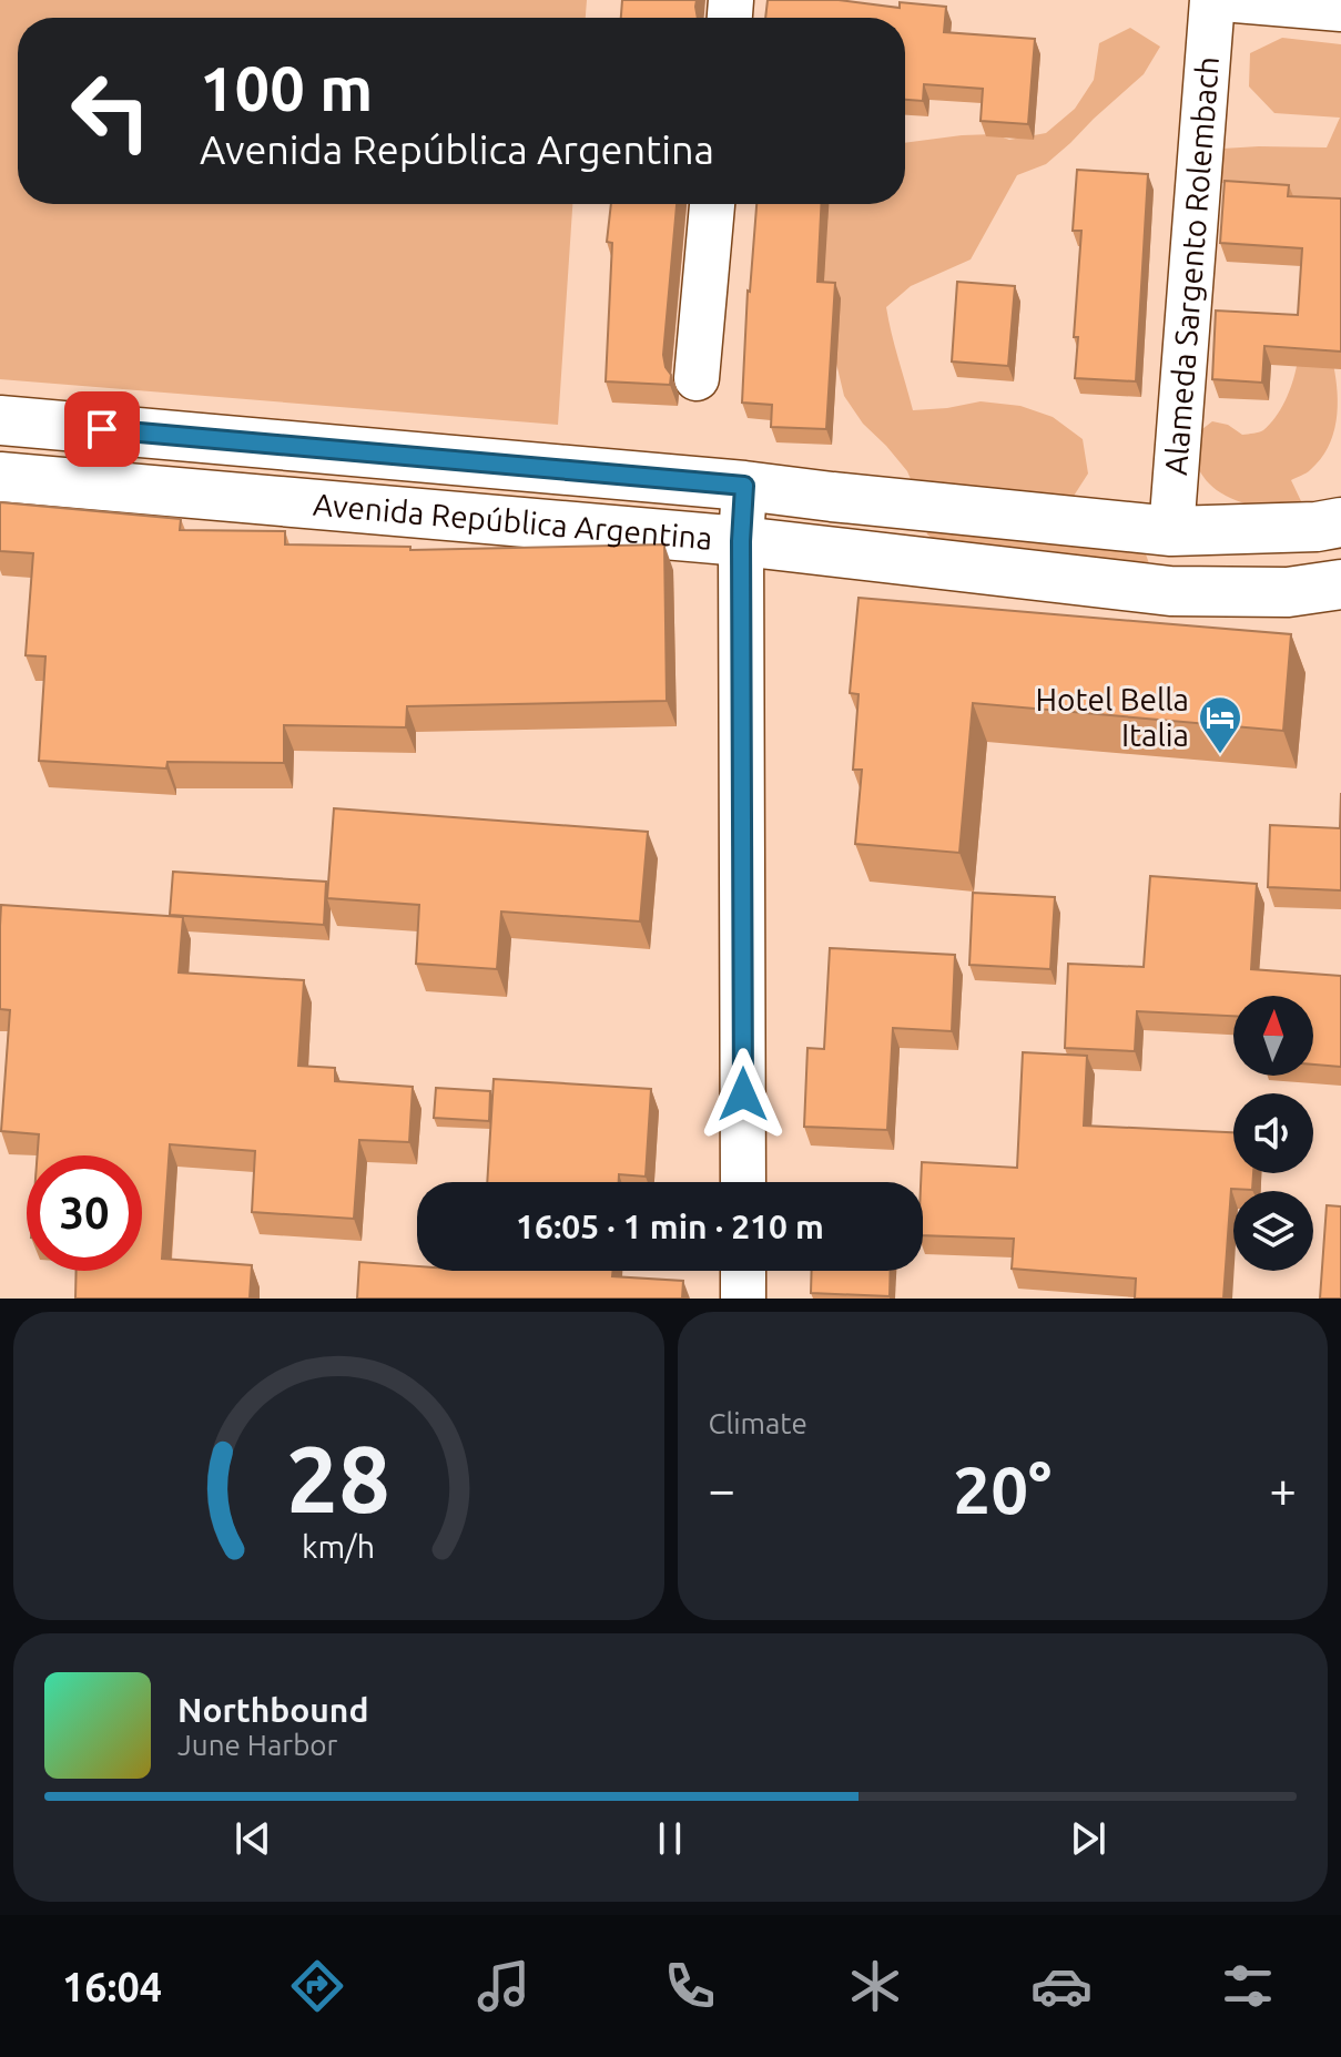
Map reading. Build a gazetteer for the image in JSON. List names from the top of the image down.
{
  "streets": {
    "main road": ["Avenida República Argentina"],
    "street": ["Alameda Sargento Rolembach"]
  },
  "crossings": [
    ["Alameda Sargento Rolembach", "Avenida República Argentina"]
  ],
  "places": {
    "hotel": ["Hotel Bella Italia"]
  },
  "north": "top",
  "page": {
    "turn": ["100 m", "Avenida República Argentina"],
    "limit": "30",
    "trip": "16:05 · 1 min · 210 m",
    "tile": "Climate",
    "heat": ["−", "20°", "+"],
    "song": ["Northbound", "June Harbor"],
    "tabs": "16:04",
    "gauge": ["28", "km/h"]
  }
}
